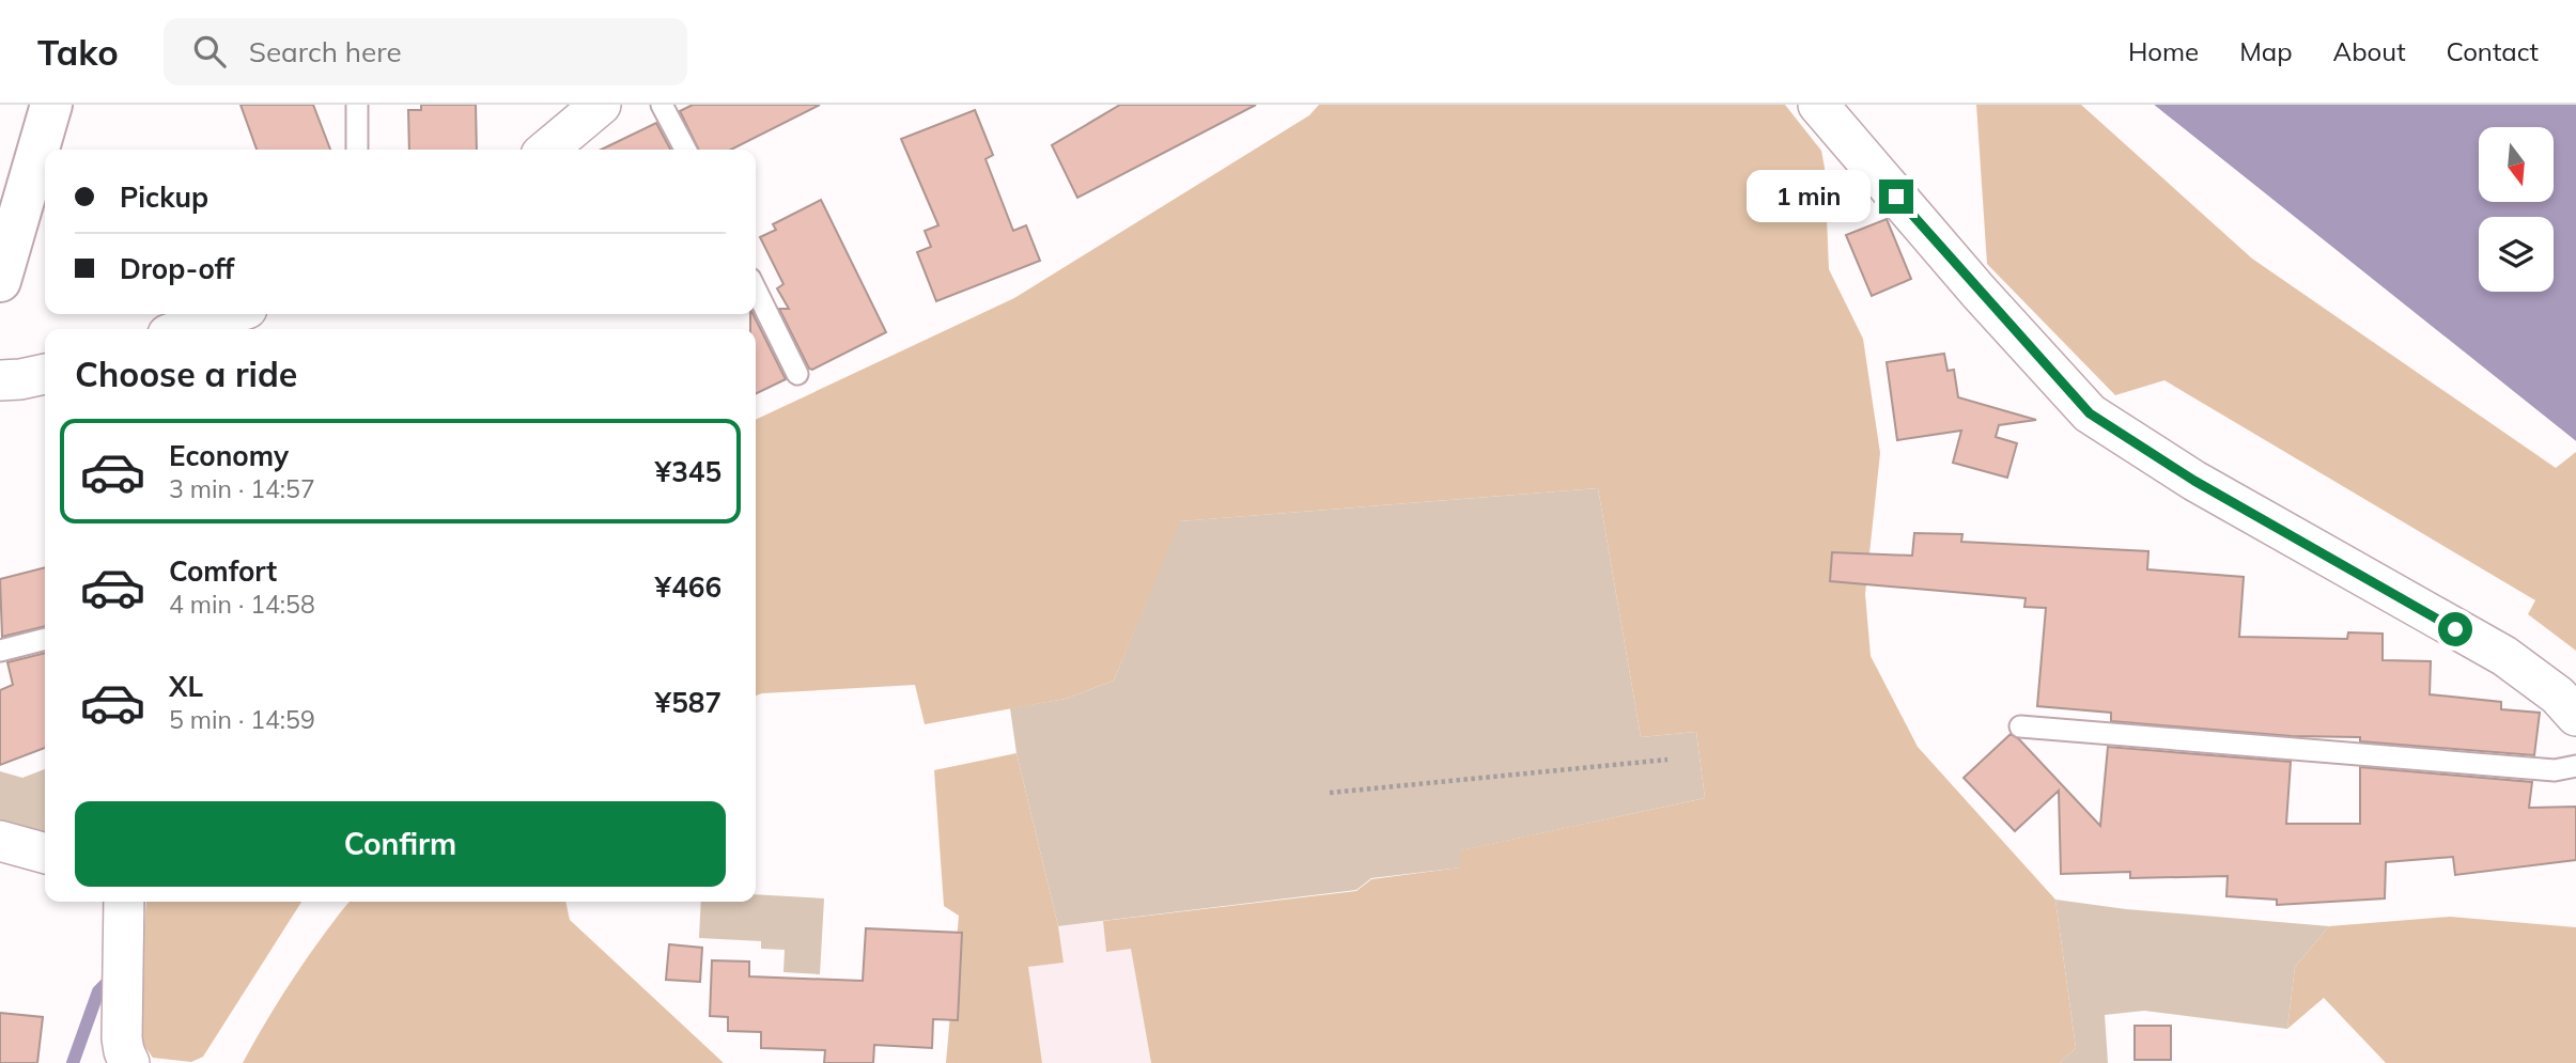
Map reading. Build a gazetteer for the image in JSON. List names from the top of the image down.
{
  "north": "bottom",
  "page": {
    "header": "Tako",
    "search": "Search here",
    "nav": [
      "Home",
      "Map",
      "About",
      "Contact"
    ],
    "banner": ["Pickup", "Drop-off"],
    "bubble": "1 min",
    "heading": "Choose a ride",
    "list": [
      {
        "name": "Economy",
        "note": "3 min · 14:57",
        "value": "¥345"
      },
      {
        "name": "Comfort",
        "note": "4 min · 14:58",
        "value": "¥466"
      },
      {
        "name": "XL",
        "note": "5 min · 14:59",
        "value": "¥587"
      }
    ],
    "buttons": "Confirm"
  }
}
